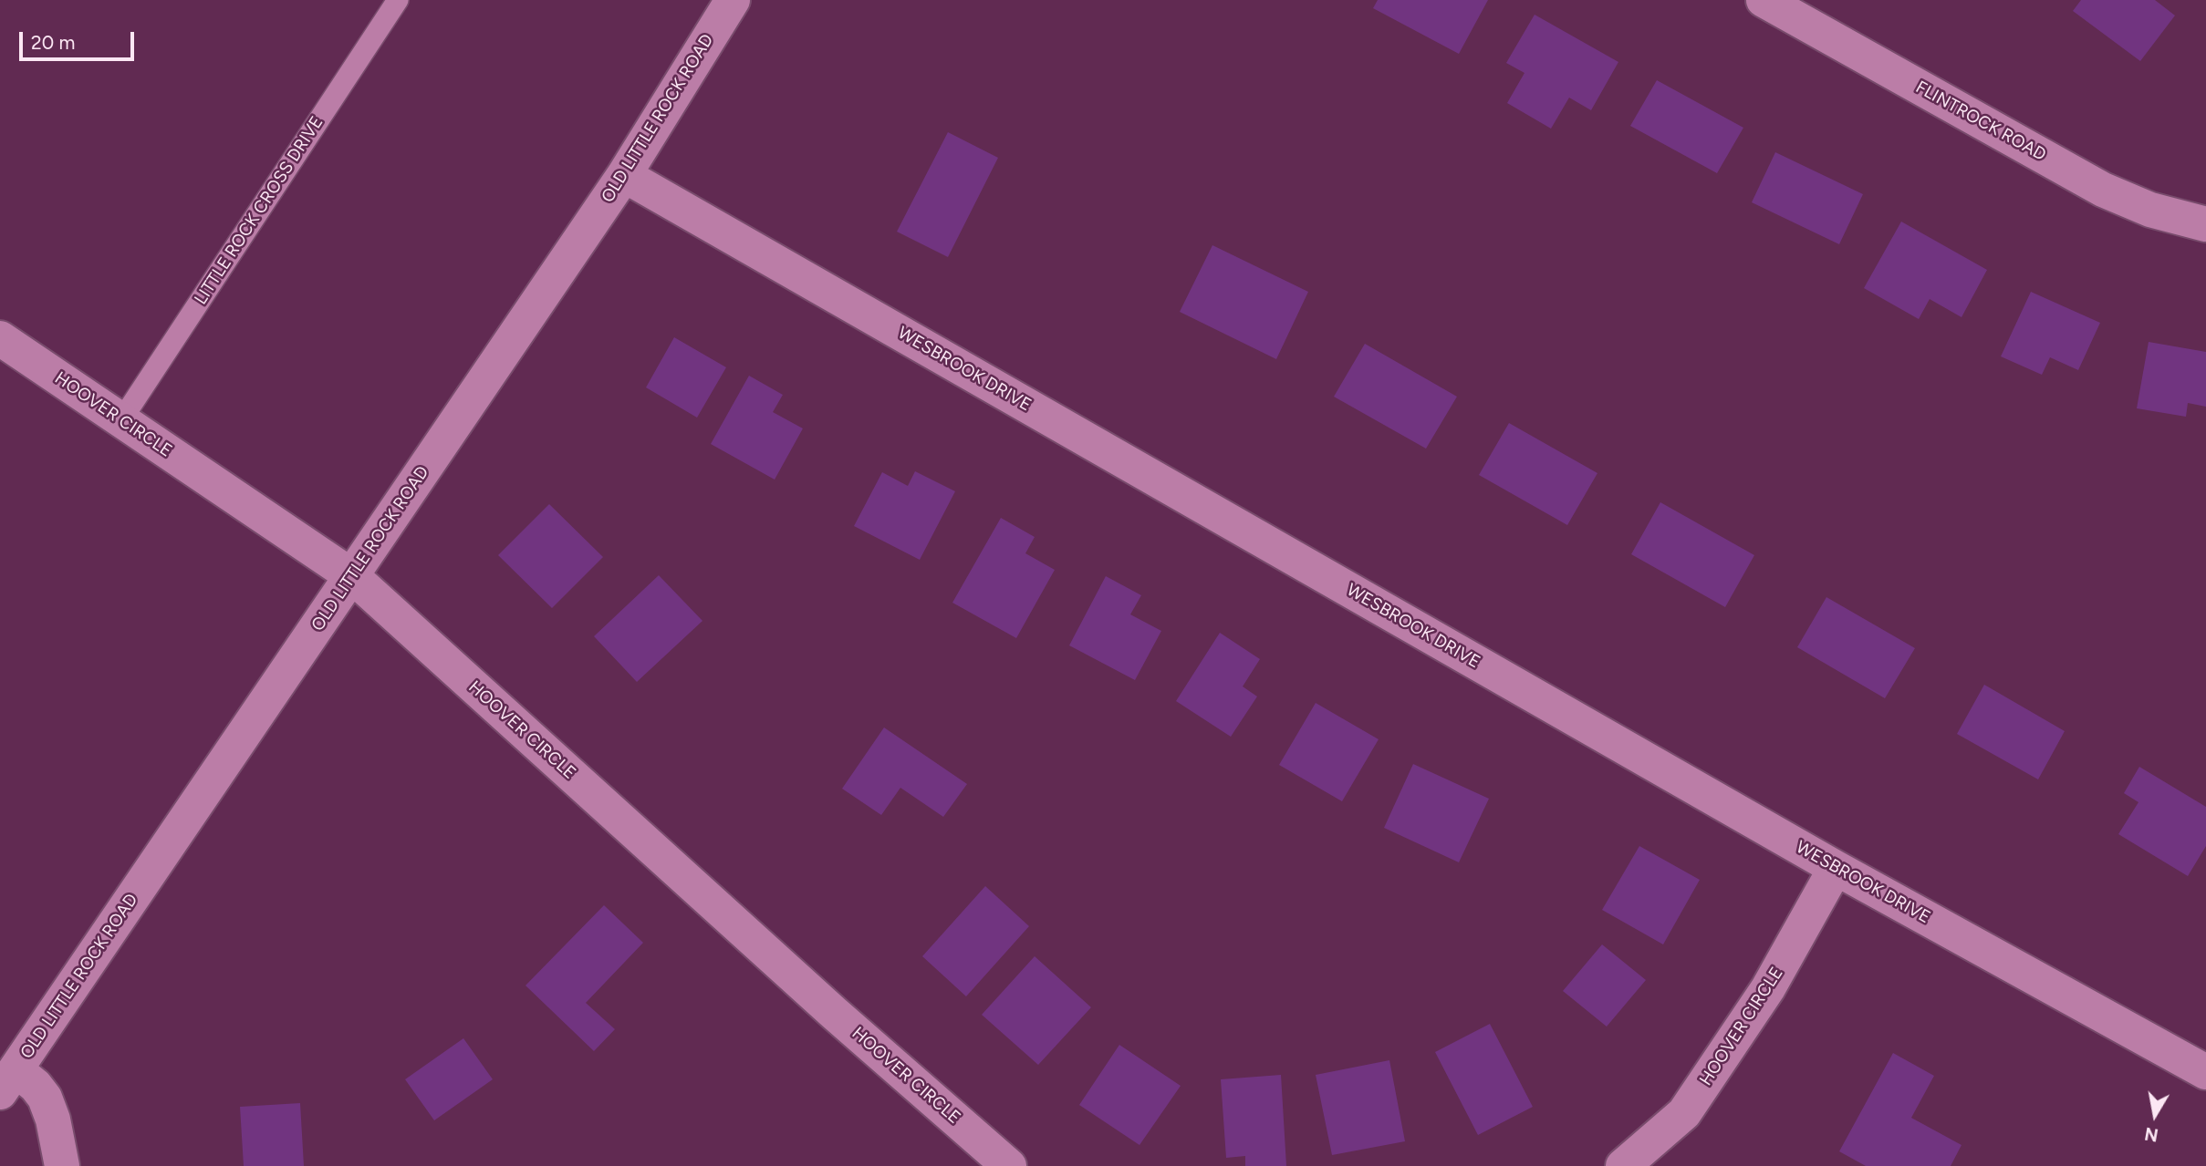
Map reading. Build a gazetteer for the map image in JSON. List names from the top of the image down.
{
  "streets": {
    "street": [
      "OLD LITTLE ROCK ROAD",
      "FLINTROCK ROAD",
      "WESBROOK DRIVE",
      "HOOVER CIRCLE"
    ],
    "lane": ["LITTLE ROCK CROSS DRIVE"]
  },
  "crossings": [
    ["OLD LITTLE ROCK ROAD", "WESBROOK DRIVE"],
    ["OLD LITTLE ROCK ROAD", "HOOVER CIRCLE"],
    ["LITTLE ROCK CROSS DRIVE", "HOOVER CIRCLE"],
    ["WESBROOK DRIVE", "HOOVER CIRCLE"]
  ],
  "scale_bar": "20 m",
  "north": "bottom"
}
